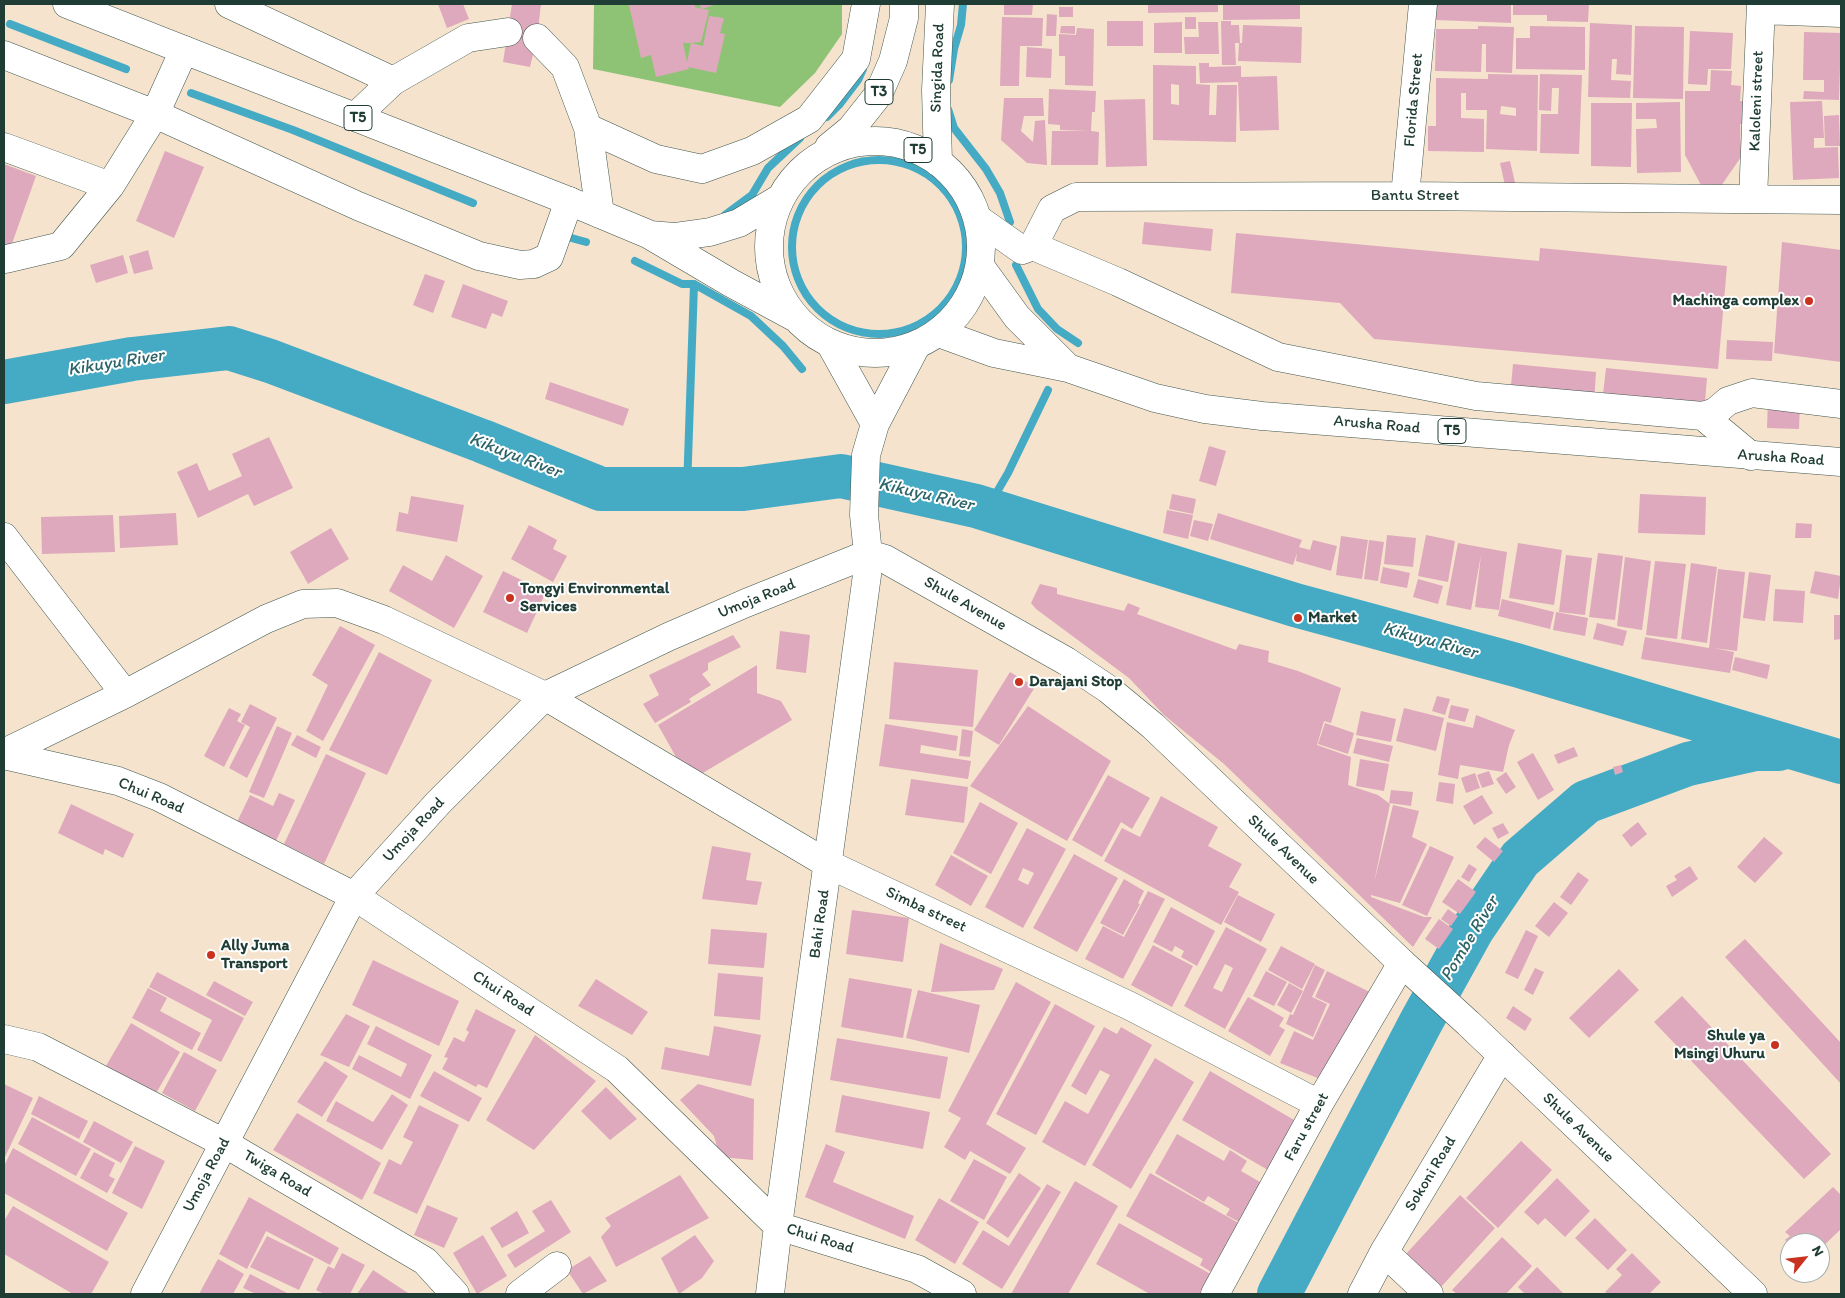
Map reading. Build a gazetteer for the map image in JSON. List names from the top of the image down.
{
  "streets": {
    "main road": [
      "Singida Road",
      "T3",
      "Florida Street",
      "Kaloleni street",
      "T5",
      "Bantu Street",
      "Arusha Road",
      "Umoja Road",
      "Shule Avenue",
      "Chui Road",
      "Simba street",
      "Bahi Road",
      "Faru street",
      "Twiga Road",
      "Sokoni Road"
    ]
  },
  "crossings": [
    ["Singida Road", "T5"],
    ["T3", "T5"],
    ["Florida Street", "Bantu Street"],
    ["Kaloleni street", "Bantu Street"],
    ["T5", "Arusha Road"],
    ["Umoja Road", "Shule Avenue"],
    ["Umoja Road", "Chui Road"],
    ["Umoja Road", "Simba street"],
    ["Umoja Road", "Bahi Road"],
    ["Umoja Road", "Twiga Road"],
    ["Shule Avenue", "Bahi Road"],
    ["Shule Avenue", "Faru street"],
    ["Shule Avenue", "Sokoni Road"],
    ["Chui Road", "Simba street"],
    ["Chui Road", "Bahi Road"],
    ["Simba street", "Bahi Road"],
    ["Simba street", "Faru street"]
  ],
  "water": ["Kikuyu River", "Pombe River"],
  "places": [
    "Machinga complex",
    "Tongyi Environmental Services",
    "Market",
    "Darajani Stop",
    "Ally Juma Transport",
    "Shule ya Msingi Uhuru"
  ],
  "north": "top right"
}
